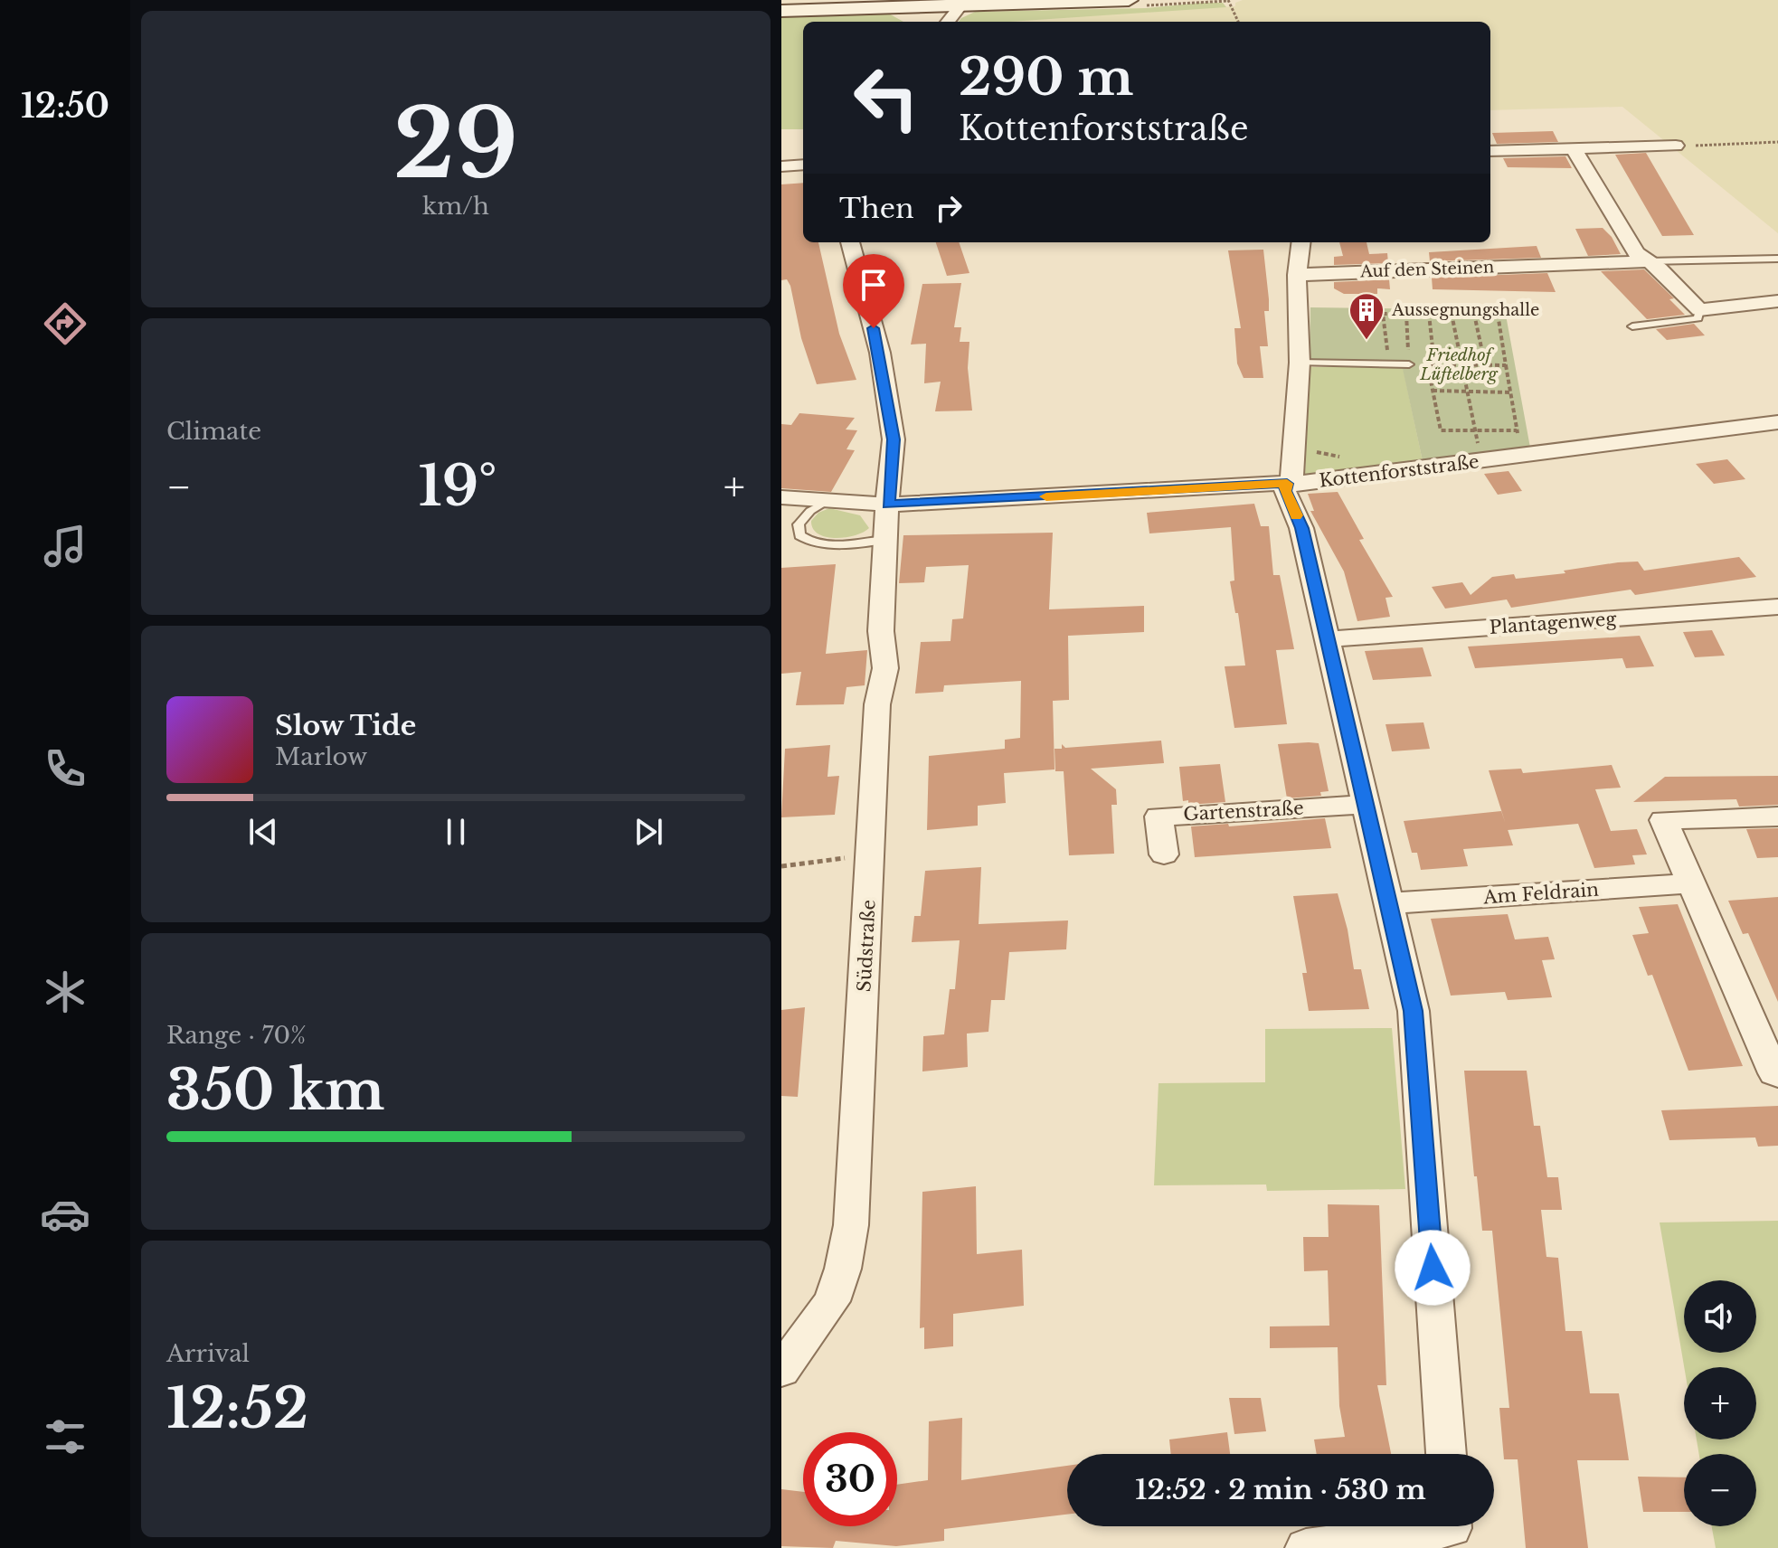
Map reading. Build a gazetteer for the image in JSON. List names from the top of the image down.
{
  "streets": {
    "street": [
      "Auf den Steinen",
      "Kottenforststraße",
      "Plantagenweg",
      "Gartenstraße",
      "Am Feldrain",
      "Südstraße"
    ]
  },
  "crossings": [
    ["Kottenforststraße", "Südstraße"]
  ],
  "parks": ["Friedhof Lüftelberg"],
  "places": {
    "building": ["Aussegnungshalle"]
  },
  "page": {
    "tabs": "12:50",
    "tile": [
      ["29", "km/h"],
      "Climate",
      ["Range · 70%", "350 km"],
      ["Arrival", "12:52"]
    ],
    "turn": ["290 m", "Kottenforststraße"],
    "then": "Then",
    "heat": ["−", "19°", "+"],
    "song": ["Slow Tide", "Marlow"],
    "map_buttons": ["+", "−"],
    "limit": "30",
    "trip": "12:52 · 2 min · 530 m"
  }
}
